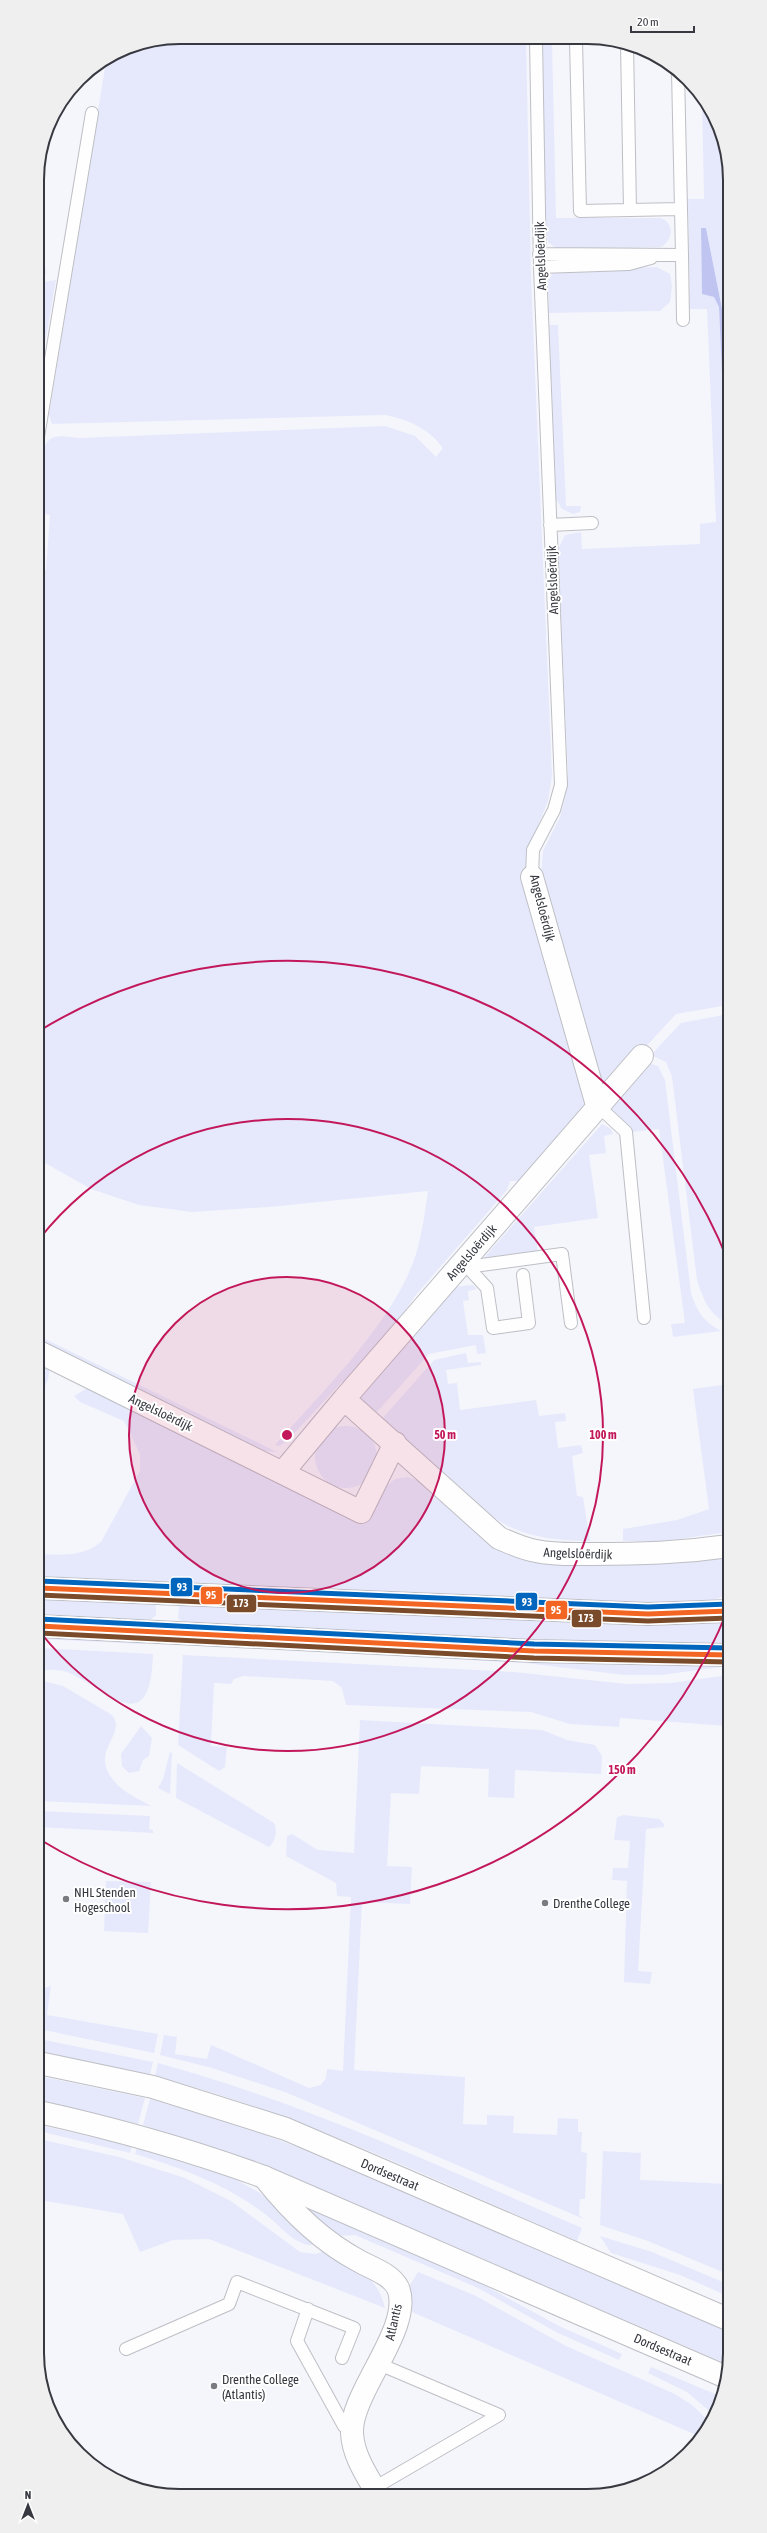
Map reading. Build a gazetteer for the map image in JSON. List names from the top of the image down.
{
  "streets": {
    "street": ["Angelsloërdijk", "Dordsestraat", "Atlantis"]
  },
  "crossings": [
    ["Dordsestraat", "Atlantis"]
  ],
  "places": ["NHL Stenden Hogeschool", "Drenthe College", "Drenthe College (Atlantis)"],
  "lines": ["transit line 93", "transit line 95", "transit line 173"],
  "scale_bar": "20 m",
  "north": "top",
  "rings": ["50 m", "100 m", "150 m"]
}
